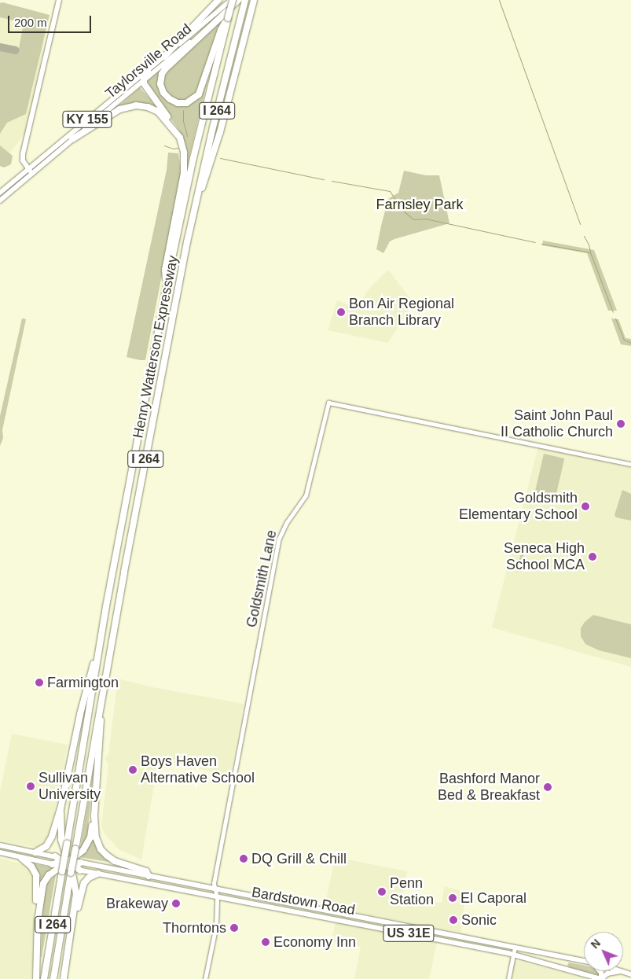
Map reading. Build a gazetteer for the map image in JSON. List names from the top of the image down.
{
  "streets": {
    "highway": ["I 264", "Henry Watterson Expressway"],
    "main road": [
      "Taylorsville Road",
      "KY 155",
      "Bardstown Road",
      "US 31E"
    ],
    "street": ["Goldsmith Lane"]
  },
  "crossings": [
    ["Taylorsville Road", "Henry Watterson Expressway"],
    ["Goldsmith Lane", "Bardstown Road"]
  ],
  "parks": ["Farnsley Park"],
  "places": [
    "Bon Air Regional Branch Library",
    "Saint John Paul II Catholic Church",
    "Goldsmith Elementary School",
    "Seneca High School MCA",
    "Farmington",
    "Boys Haven Alternative School",
    "Sullivan University",
    "Bashford Manor Bed & Breakfast",
    "DQ Grill & Chill",
    "Penn Station",
    "El Caporal",
    "Brakeway",
    "Sonic",
    "Thorntons",
    "Economy Inn"
  ],
  "scale_bar": "200 m",
  "north": "top left"
}
